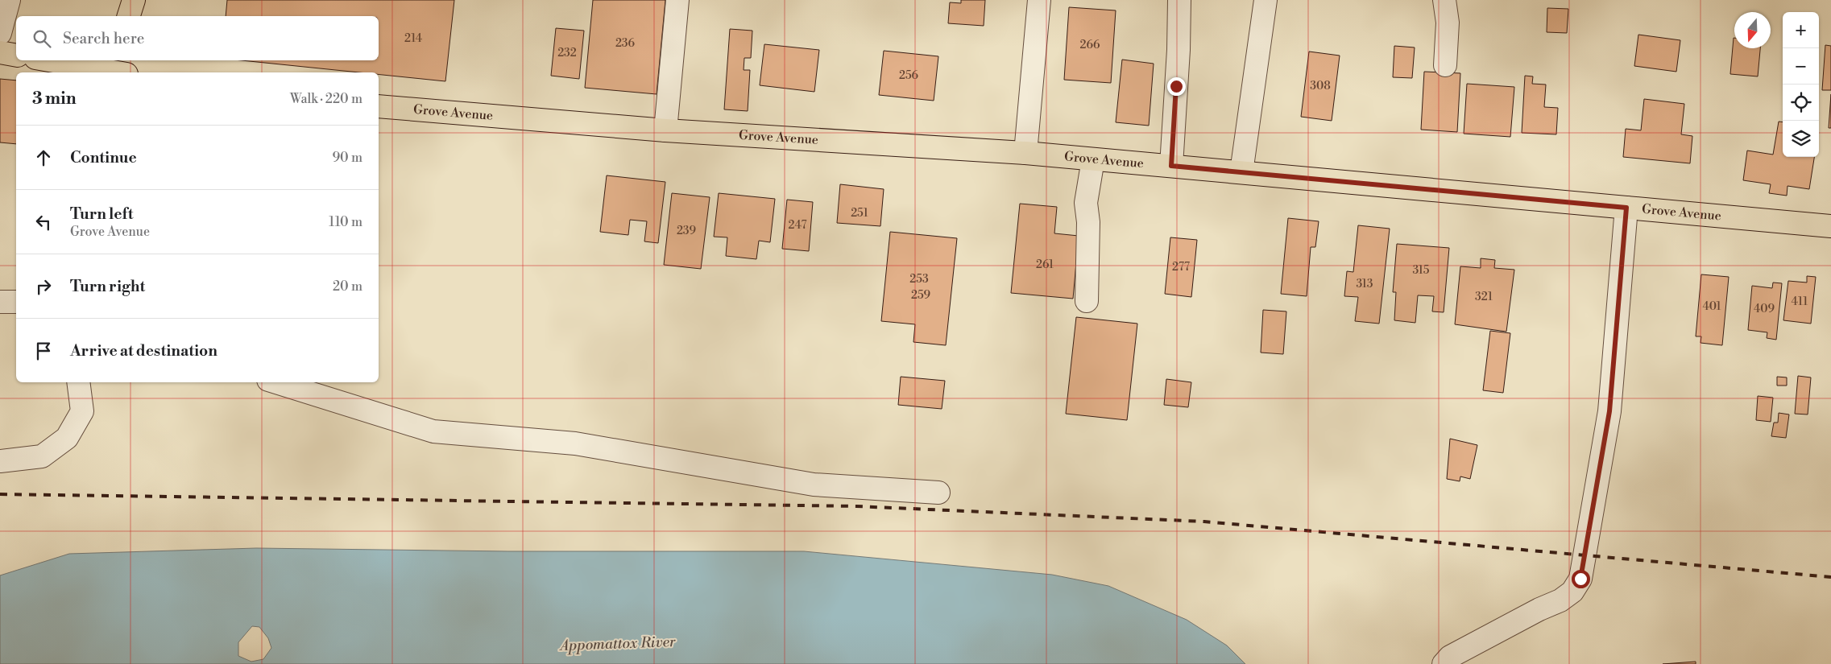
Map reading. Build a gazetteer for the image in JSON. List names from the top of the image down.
{
  "streets": {
    "main road": ["Grove Avenue"]
  },
  "water": ["Appomattox River"],
  "house_numbers": [
    "214",
    "236",
    "266",
    "232",
    "256",
    "308",
    "251",
    "247",
    "239",
    "261",
    "277",
    "315",
    "253",
    "313",
    "259",
    "321",
    "411",
    "401",
    "409"
  ],
  "north": "bottom",
  "page": {
    "map_buttons": ["+", "−"],
    "search": "Search here",
    "heading": ["3 min", "Walk · 220 m"],
    "list": [
      ["Continue", "90 m"],
      ["Turn left", "Grove Avenue", "110 m"],
      ["Turn right", "20 m"],
      "Arrive at destination"
    ]
  }
}
